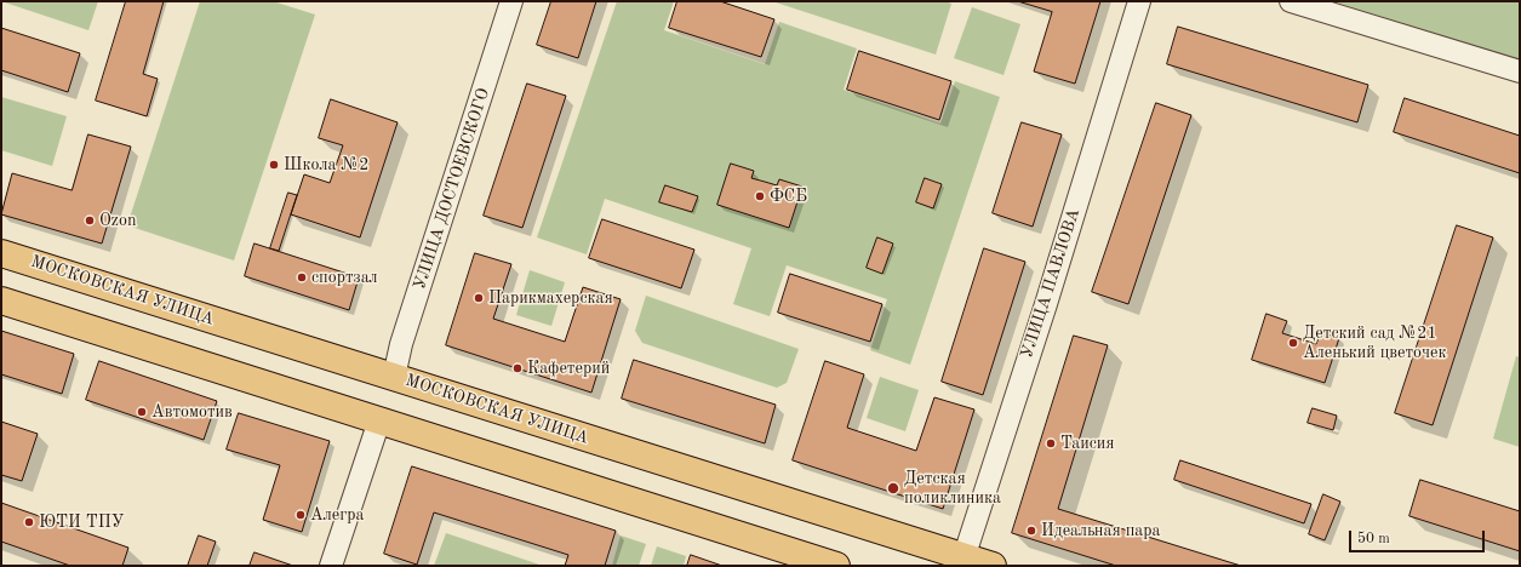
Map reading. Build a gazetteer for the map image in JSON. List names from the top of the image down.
{
  "streets": {
    "main road": ["МОСКОВСКАЯ УЛИЦА"],
    "street": ["УЛИЦА ДОСТОЕВСКОГО", "УЛИЦА ПАВЛОВА"]
  },
  "crossings": [
    ["УЛИЦА ДОСТОЕВСКОГО", "МОСКОВСКАЯ УЛИЦА"],
    ["УЛИЦА ПАВЛОВА", "МОСКОВСКАЯ УЛИЦА"]
  ],
  "places": [
    "Школа №2",
    "ФСБ",
    "Ozon",
    "спортзал",
    "Парикмахерская",
    "Детский сад №21 Аленький цветочек",
    "Кафетерий",
    "Автомотив",
    "Таисия",
    "Детская поликлиника",
    "Алегра",
    "ЮТИ ТПУ",
    "Идеальная пара"
  ],
  "scale_bar": "50 m"
}
